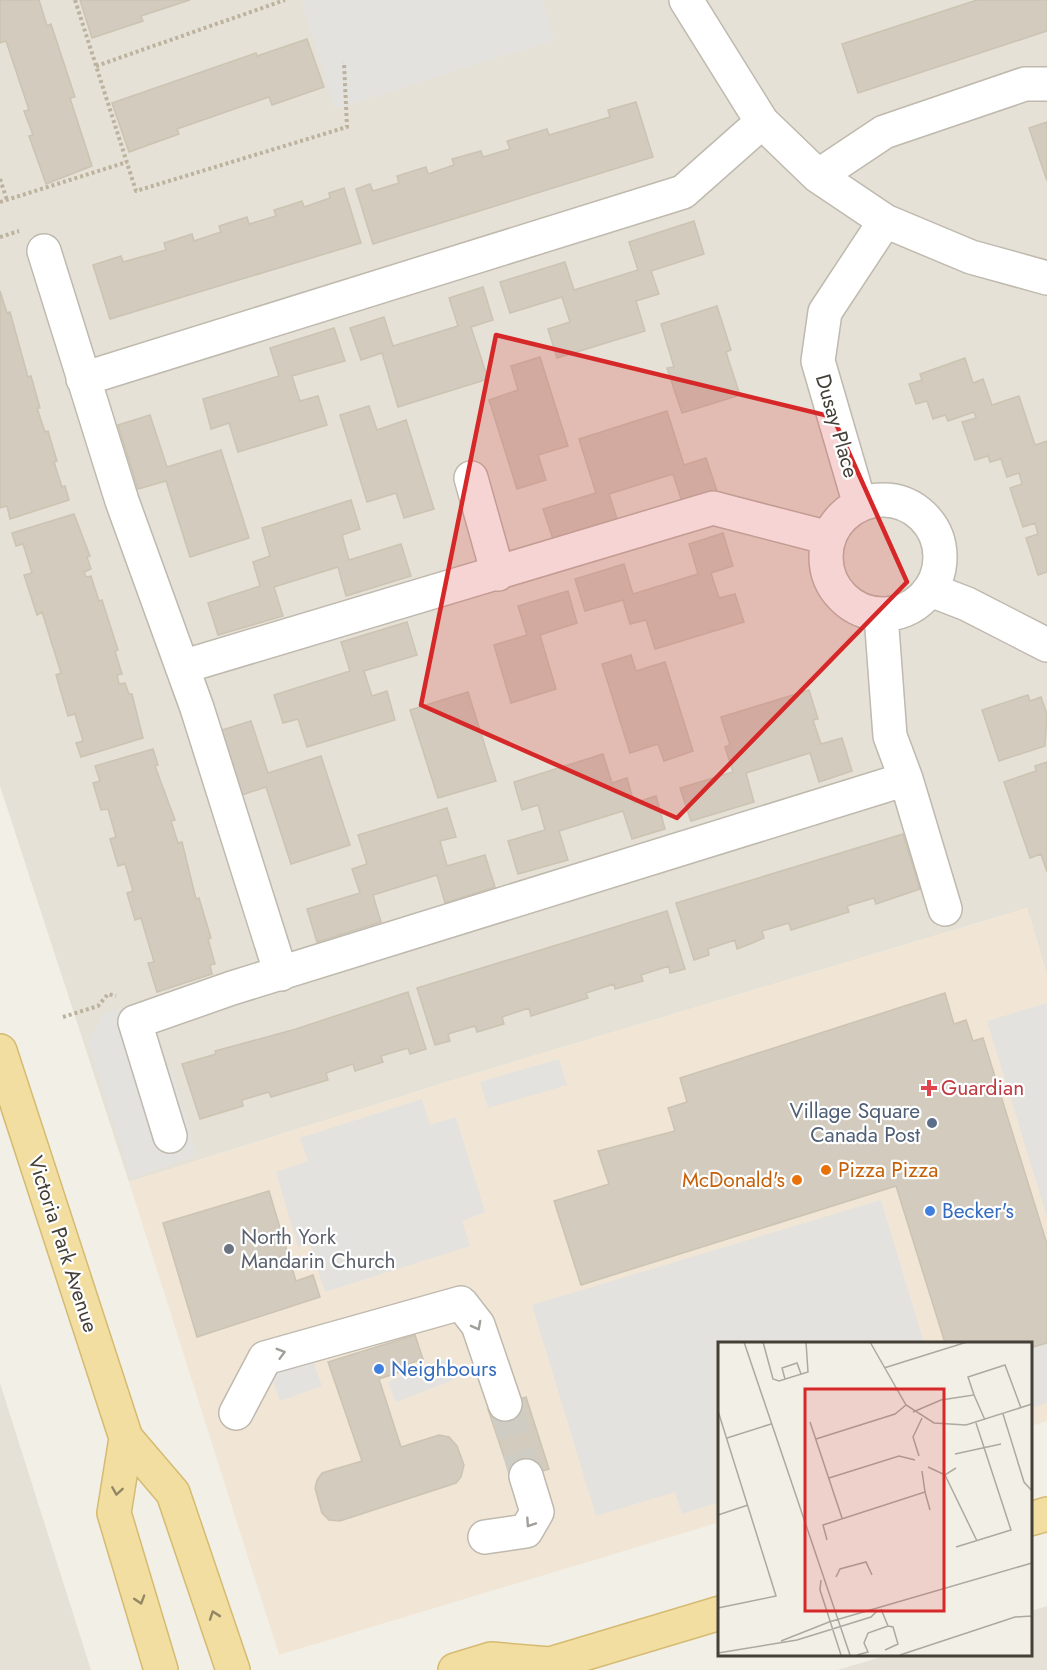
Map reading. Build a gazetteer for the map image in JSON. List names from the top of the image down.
{
  "streets": {
    "main road": ["Victoria Park Avenue"],
    "street": ["Dusay Place"]
  },
  "places": {
    "health": ["Guardian"],
    "other": [
      "Village Square Canada Post",
      "Pizza Pizza",
      "McDonald's",
      "Becker's",
      "North York Mandarin Church",
      "Neighbours"
    ]
  }
}
